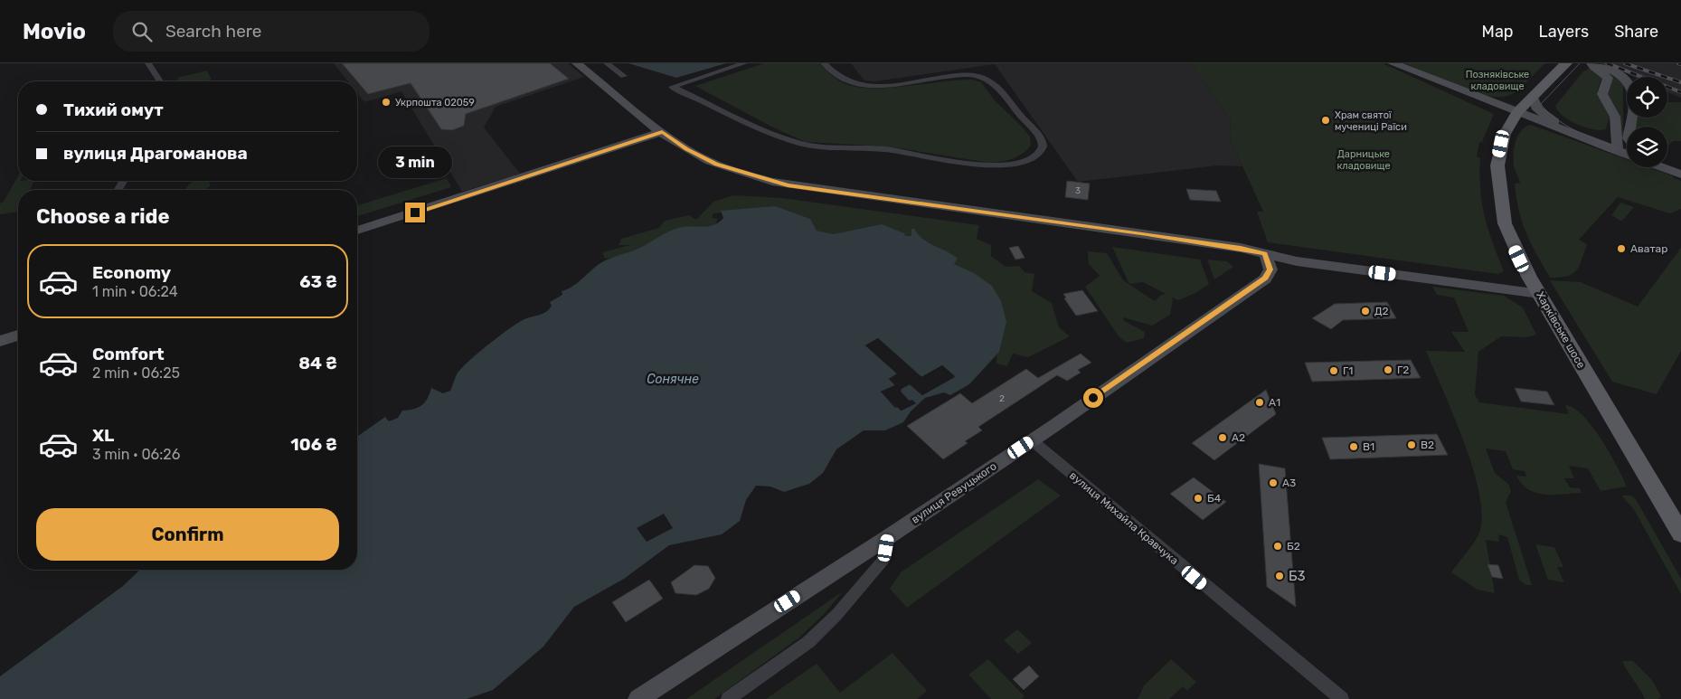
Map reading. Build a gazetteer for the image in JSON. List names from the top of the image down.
{
  "streets": {
    "main road": ["Харківське шосе"],
    "street": ["вулиця Ревуцького", "вулиця Михайла Кравчука"]
  },
  "crossings": [
    ["вулиця Ревуцького", "вулиця Михайла Кравчука"]
  ],
  "water": ["Сонячне"],
  "parks": ["Позняківське кладовище", "Дарницьке кладовище"],
  "places": [
    "Укрпошта 02059",
    "Храм святої мучениці Раїси",
    "Аватар",
    "Д2",
    "Г2",
    "Г1",
    "А1",
    "А2",
    "В2",
    "В1",
    "А3",
    "Б4",
    "Б2",
    "Б3"
  ],
  "house_numbers": ["3", "2"],
  "page": {
    "header": "Movio",
    "search": "Search here",
    "nav": ["Map", "Layers", "Share"],
    "banner": ["Тихий омут", "вулиця Драгоманова"],
    "bubble": "3 min",
    "heading": "Choose a ride",
    "list": [
      {
        "name": "Economy",
        "note": "1 min · 06:24",
        "value": "63 ₴"
      },
      {
        "name": "Comfort",
        "note": "2 min · 06:25",
        "value": "84 ₴"
      },
      {
        "name": "XL",
        "note": "3 min · 06:26",
        "value": "106 ₴"
      }
    ],
    "buttons": "Confirm"
  }
}
